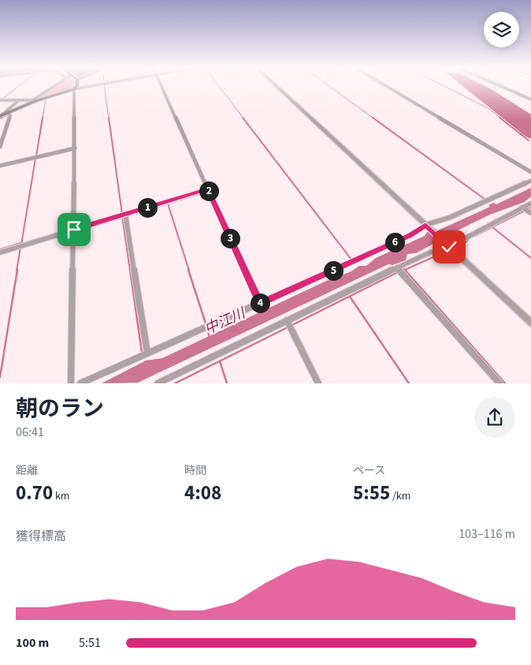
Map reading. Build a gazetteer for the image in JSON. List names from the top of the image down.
{
  "water": ["中江川"],
  "page": {
    "pins": [
      "2",
      "1",
      "3",
      "6",
      "5",
      "4"
    ],
    "heading": ["朝のラン", "06:41"],
    "stats": [
      ["距離", "0.70 km"],
      ["時間", "4:08"],
      ["ペース", "5:55 /km"]
    ],
    "chart": ["獲得標高", "103–116 m"],
    "list": [
      {
        "name": "100 m",
        "note": "5:51"
      }
    ]
  }
}
